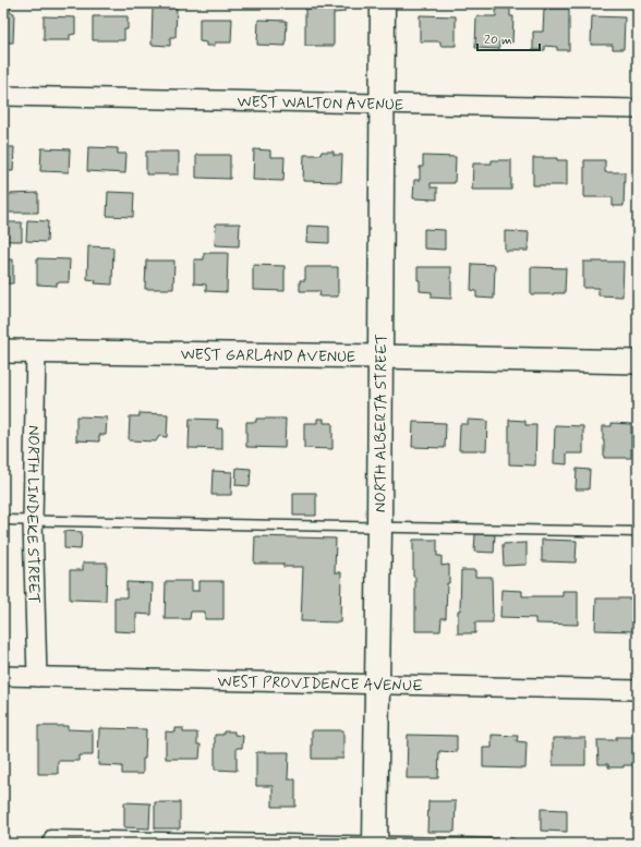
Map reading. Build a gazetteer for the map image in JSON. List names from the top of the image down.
{
  "streets": {
    "main road": ["NORTH ALBERTA STREET"],
    "street": [
      "WEST WALTON AVENUE",
      "WEST GARLAND AVENUE",
      "NORTH LINDEKE STREET",
      "WEST PROVIDENCE AVENUE"
    ]
  },
  "crossings": [
    ["WEST WALTON AVENUE", "NORTH ALBERTA STREET"],
    ["WEST GARLAND AVENUE", "NORTH ALBERTA STREET"],
    ["WEST GARLAND AVENUE", "NORTH LINDEKE STREET"],
    ["NORTH ALBERTA STREET", "WEST PROVIDENCE AVENUE"],
    ["NORTH LINDEKE STREET", "WEST PROVIDENCE AVENUE"]
  ],
  "scale_bar": "20 m"
}
